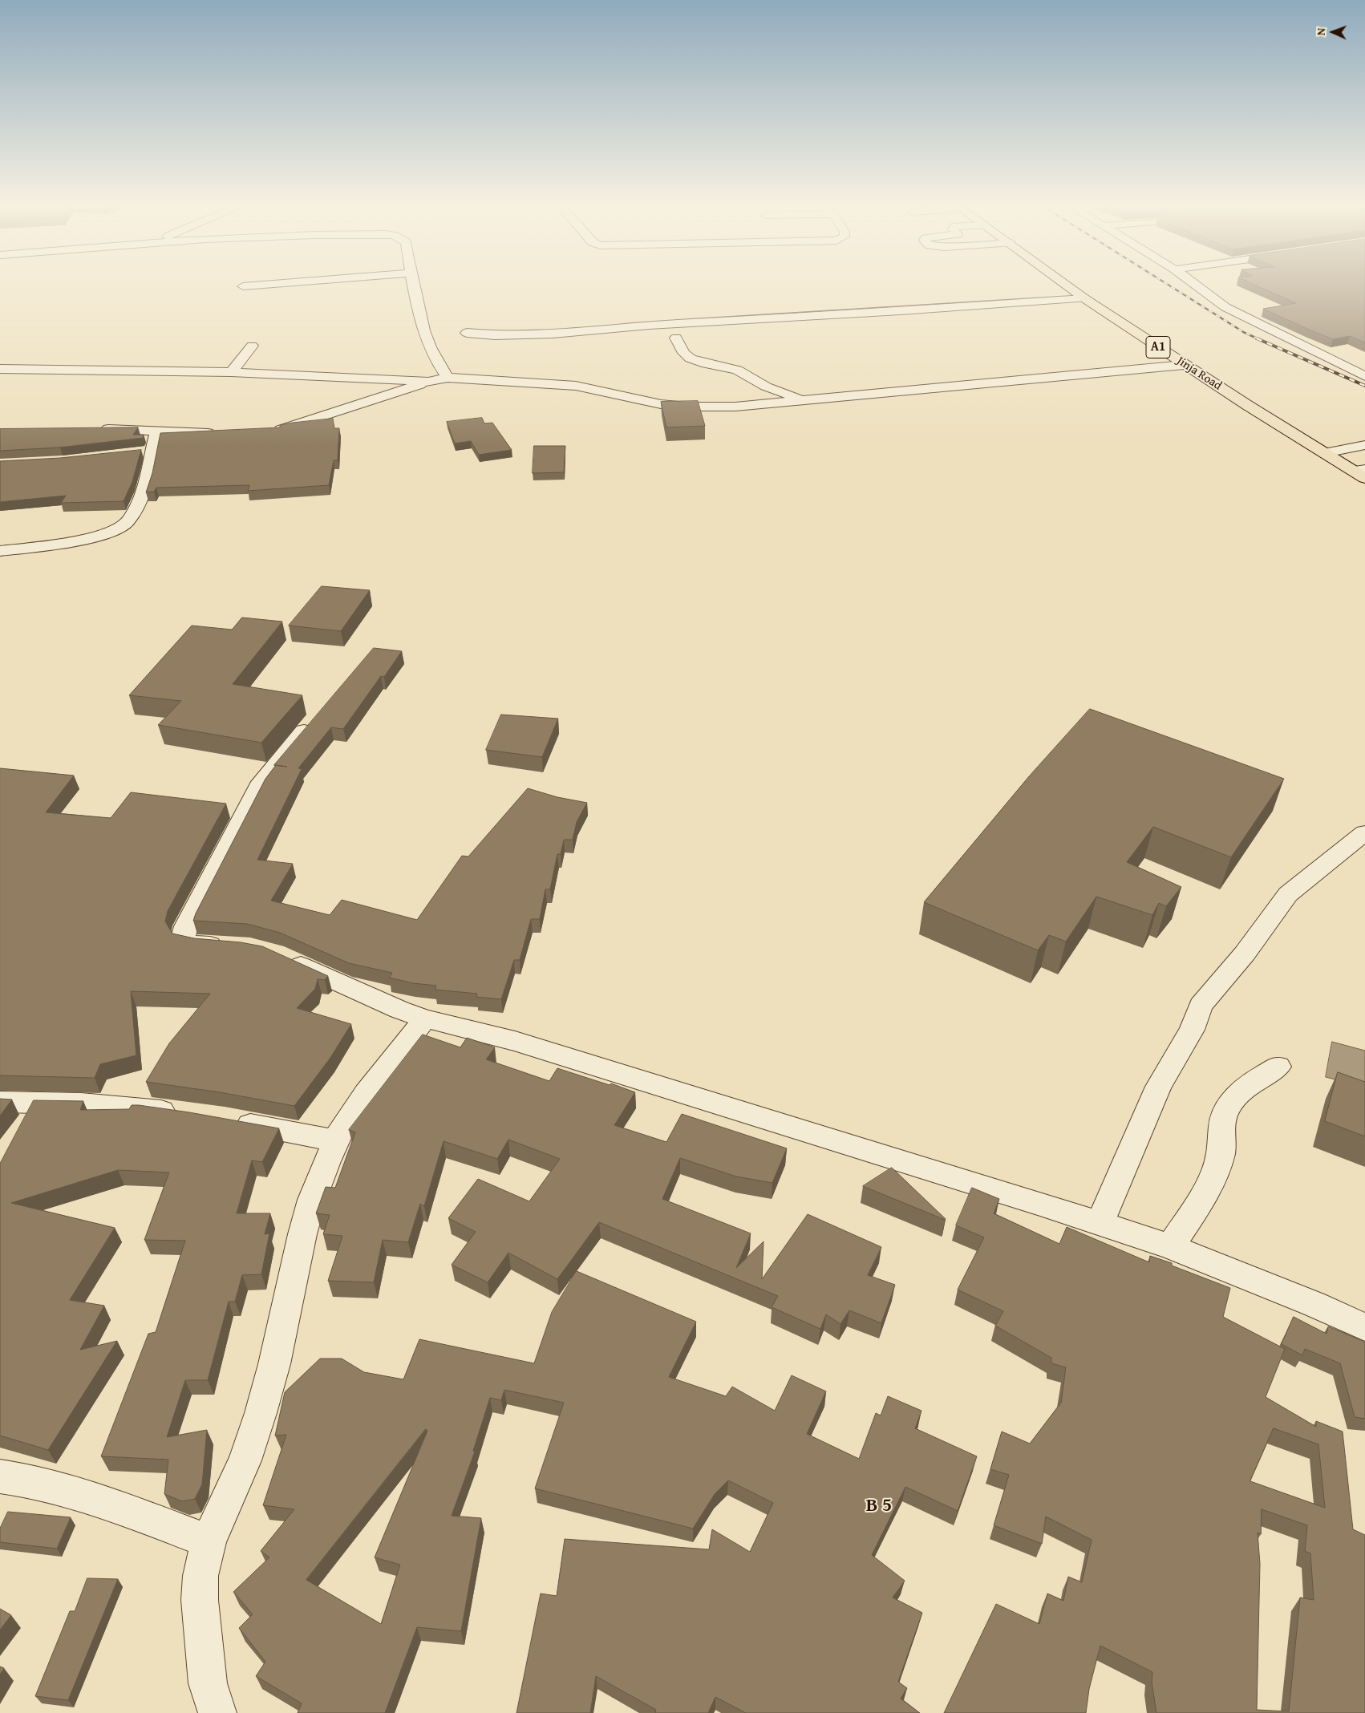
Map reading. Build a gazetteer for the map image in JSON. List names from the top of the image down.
{
  "streets": {
    "highway": ["A1", "Jinja Road"]
  },
  "districts": ["B 5"],
  "north": "left"
}
